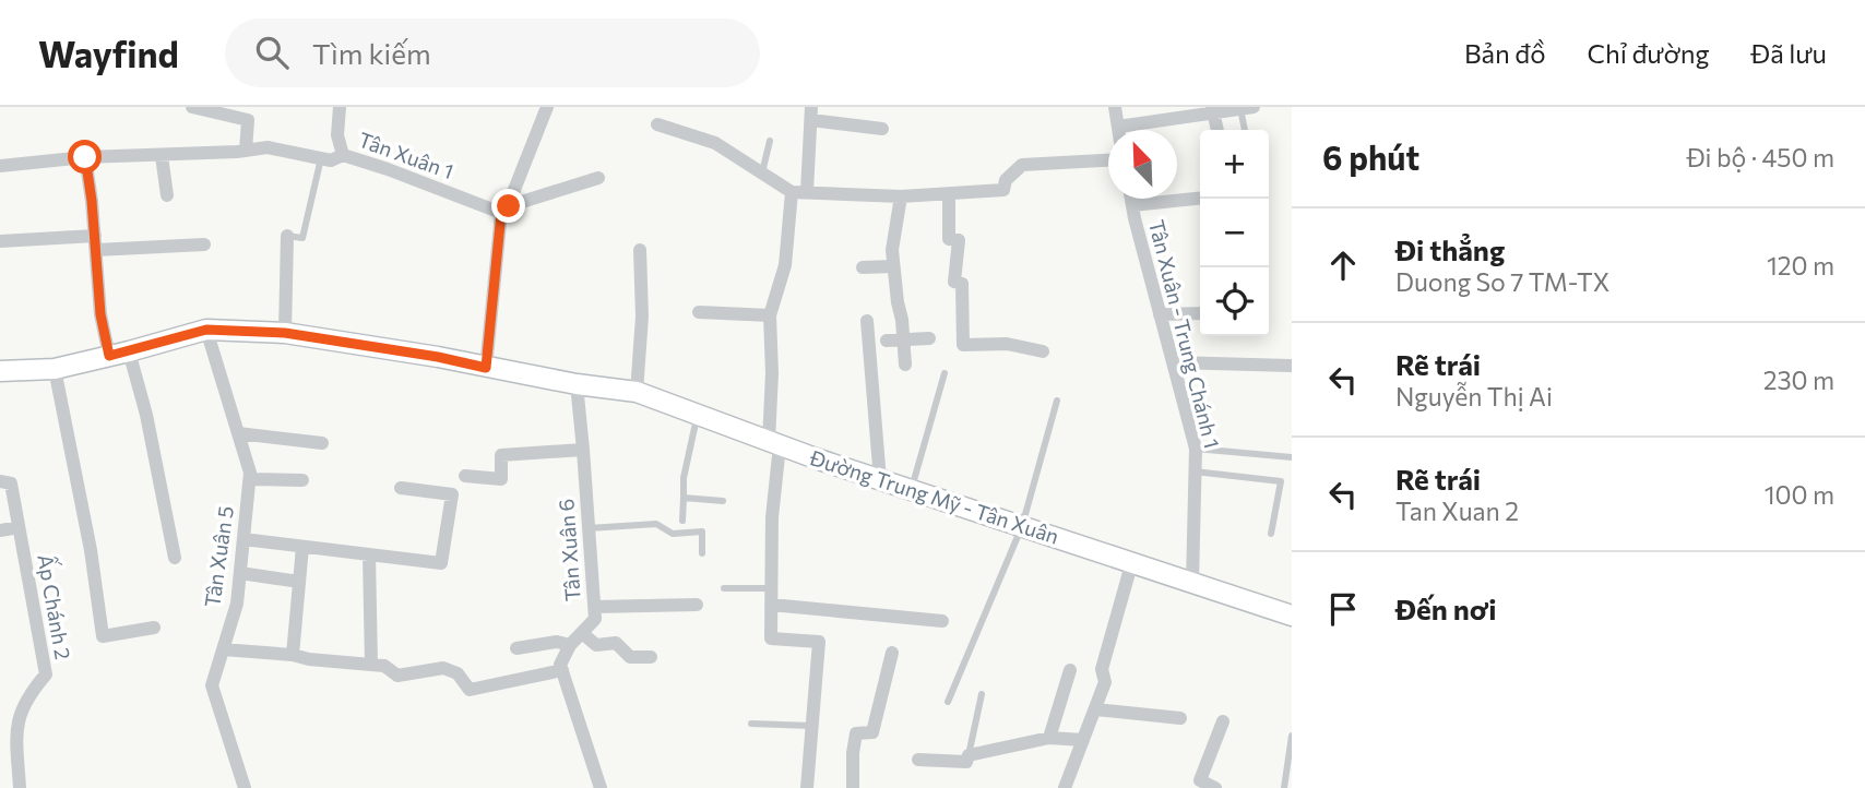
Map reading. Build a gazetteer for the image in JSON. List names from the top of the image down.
{
  "streets": {
    "street": [
      "Tân Xuân 1",
      "Tân Xuân - Trung Chánh 1",
      "Đường Trung Mỹ - Tân Xuân",
      "Tân Xuân 6",
      "Tân Xuân 5",
      "Ấp Chánh 2"
    ]
  },
  "crossings": [
    ["Tân Xuân - Trung Chánh 1", "Đường Trung Mỹ - Tân Xuân"],
    ["Đường Trung Mỹ - Tân Xuân", "Tân Xuân 6"],
    ["Đường Trung Mỹ - Tân Xuân", "Tân Xuân 5"]
  ],
  "north": "top left",
  "page": {
    "header": "Wayfind",
    "search": "Tìm kiếm",
    "nav": ["Bản đồ", "Chỉ đường", "Đã lưu"],
    "heading": ["6 phút", "Đi bộ · 450 m"],
    "map_buttons": ["+", "−"],
    "list": [
      ["Đi thẳng", "Duong So 7 TM-TX", "120 m"],
      ["Rẽ trái", "Nguyễn Thị Ai", "230 m"],
      ["Rẽ trái", "Tan Xuan 2", "100 m"],
      "Đến nơi"
    ]
  }
}
